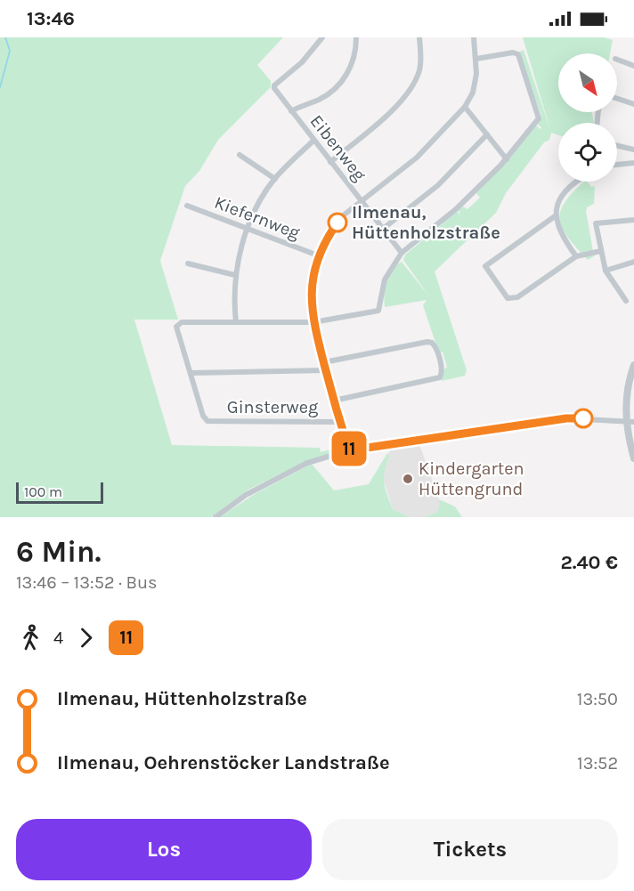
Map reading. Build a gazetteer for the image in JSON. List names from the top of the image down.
{
  "streets": {
    "street": ["Eibenweg", "Kiefernweg", "Ginsterweg"]
  },
  "places": ["Ilmenau, Hüttenholzstraße", "Kindergarten Hüttengrund"],
  "lines": ["bus line 11"],
  "scale_bar": "100 m",
  "north": "bottom right",
  "page": {
    "status": "13:46",
    "on_map": "11",
    "scale": "100 m",
    "heading": ["6 Min.", "13:46 – 13:52 · Bus", "2.40 €"],
    "legs": ["4", "11"],
    "list": [
      {
        "name": "Ilmenau, Hüttenholzstraße",
        "value": "13:50"
      },
      {
        "name": "Ilmenau, Oehrenstöcker Landstraße",
        "value": "13:52"
      }
    ],
    "buttons": ["Los", "Tickets"]
  }
}
